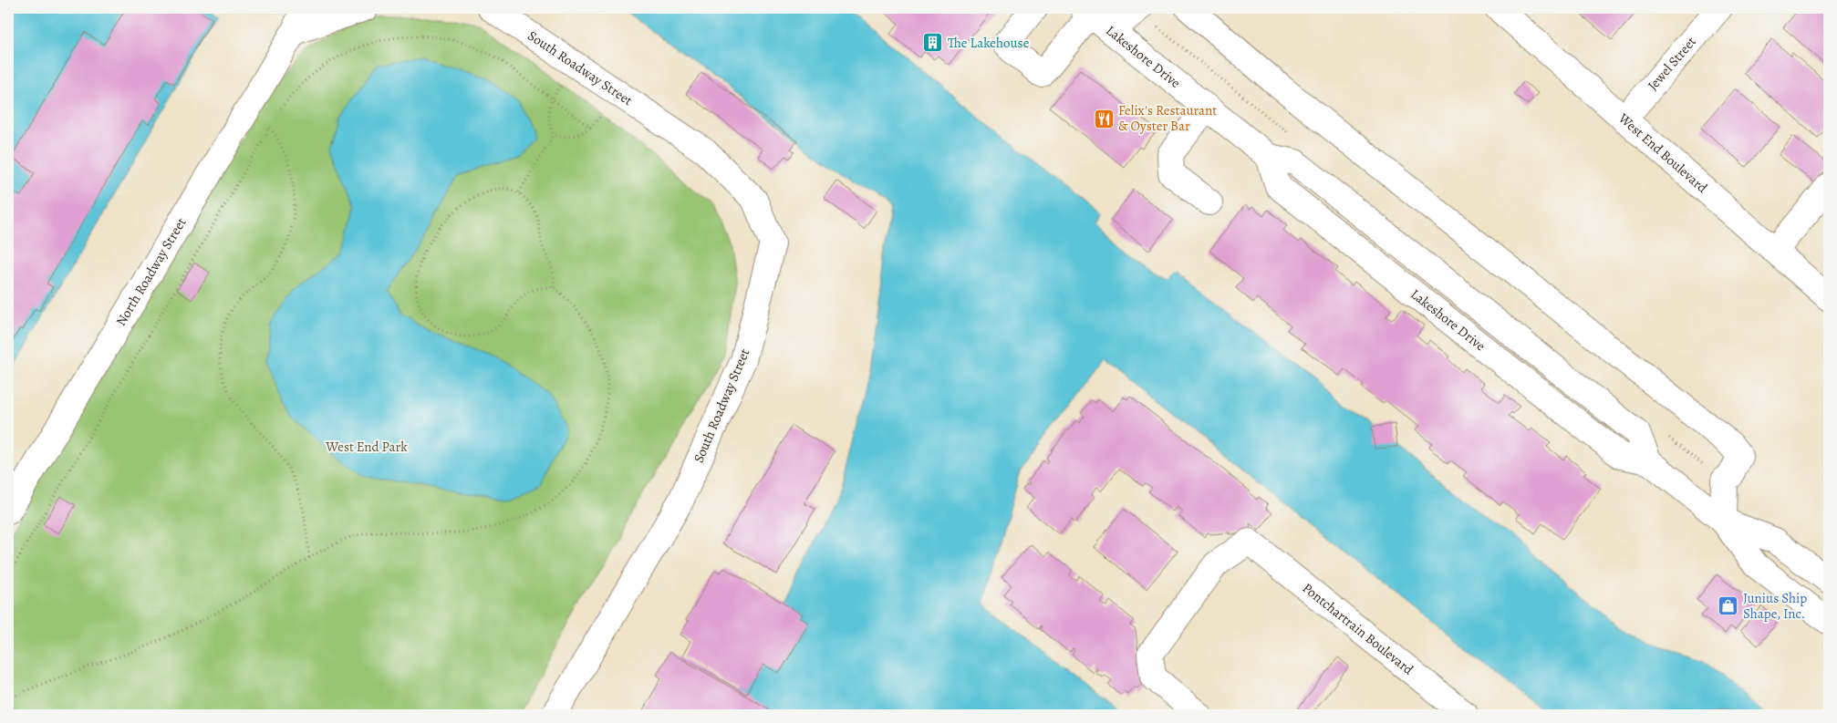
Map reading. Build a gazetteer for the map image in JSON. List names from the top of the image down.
{
  "streets": {
    "street": [
      "Lakeshore Drive",
      "Jewel Street",
      "South Roadway Street",
      "West End Boulevard",
      "North Roadway Street",
      "Pontchartrain Boulevard"
    ]
  },
  "crossings": [
    ["Jewel Street", "West End Boulevard"]
  ],
  "parks": ["West End Park"],
  "places": {
    "building": ["The Lakehouse"],
    "restaurant": ["Felix's Restaurant & Oyster Bar"],
    "shop": ["Junius Ship Shape, Inc."]
  }
}
